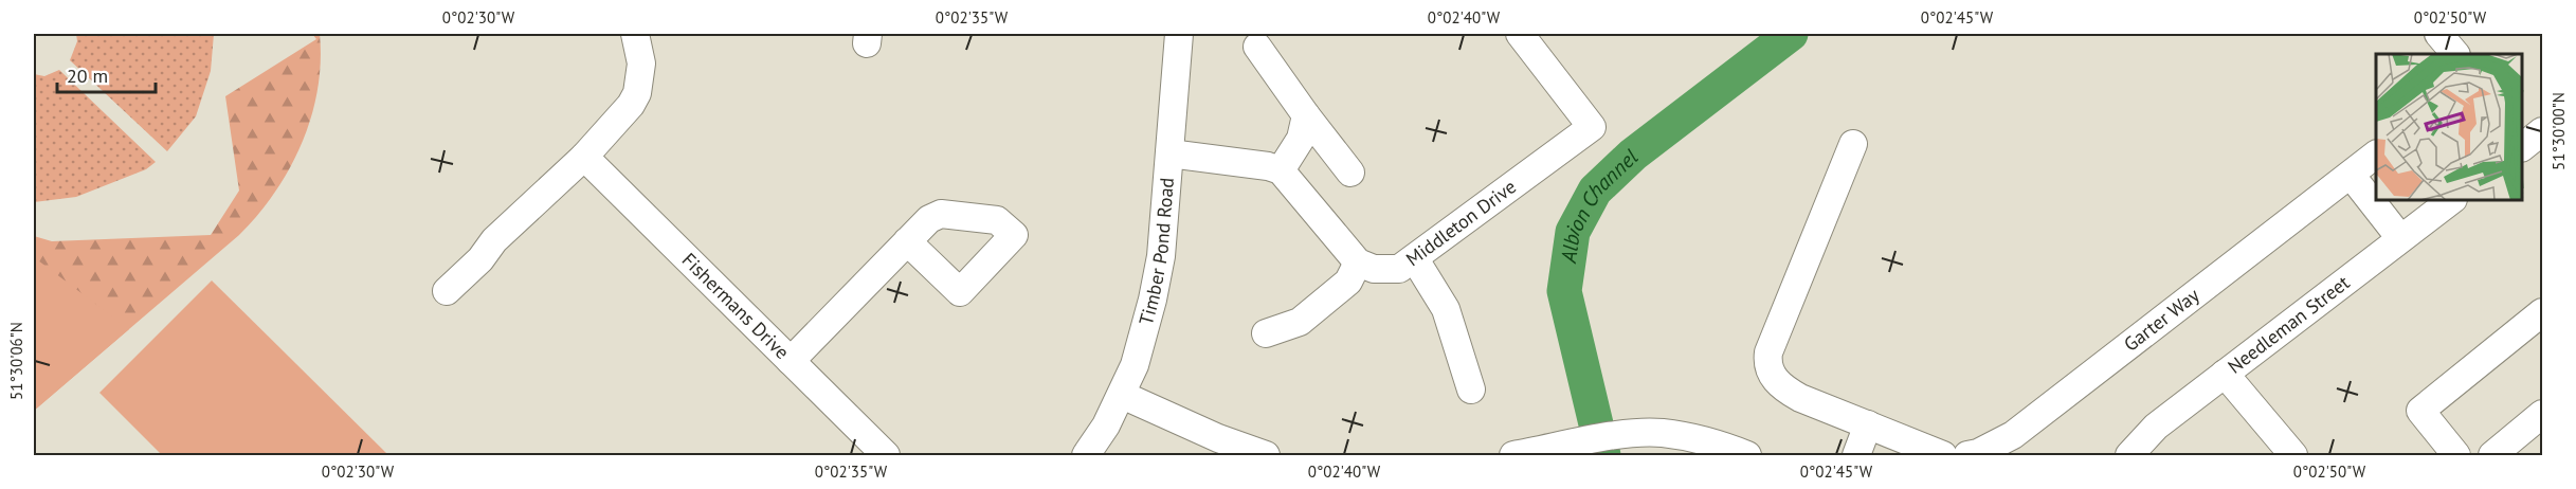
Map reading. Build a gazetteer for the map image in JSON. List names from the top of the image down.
{
  "streets": {
    "street": [
      "Middleton Drive",
      "Timber Pond Road",
      "Fishermans Drive",
      "Garter Way",
      "Needleman Street"
    ]
  },
  "water": ["Albion Channel"],
  "scale_bar": "20 m",
  "coordinates": [
    "0°02'30\"W",
    "0°02'35\"W",
    "0°02'40\"W",
    "0°02'45\"W",
    "0°02'50\"W",
    "51°30'00\"N",
    "51°30'06\"N"
  ]
}
